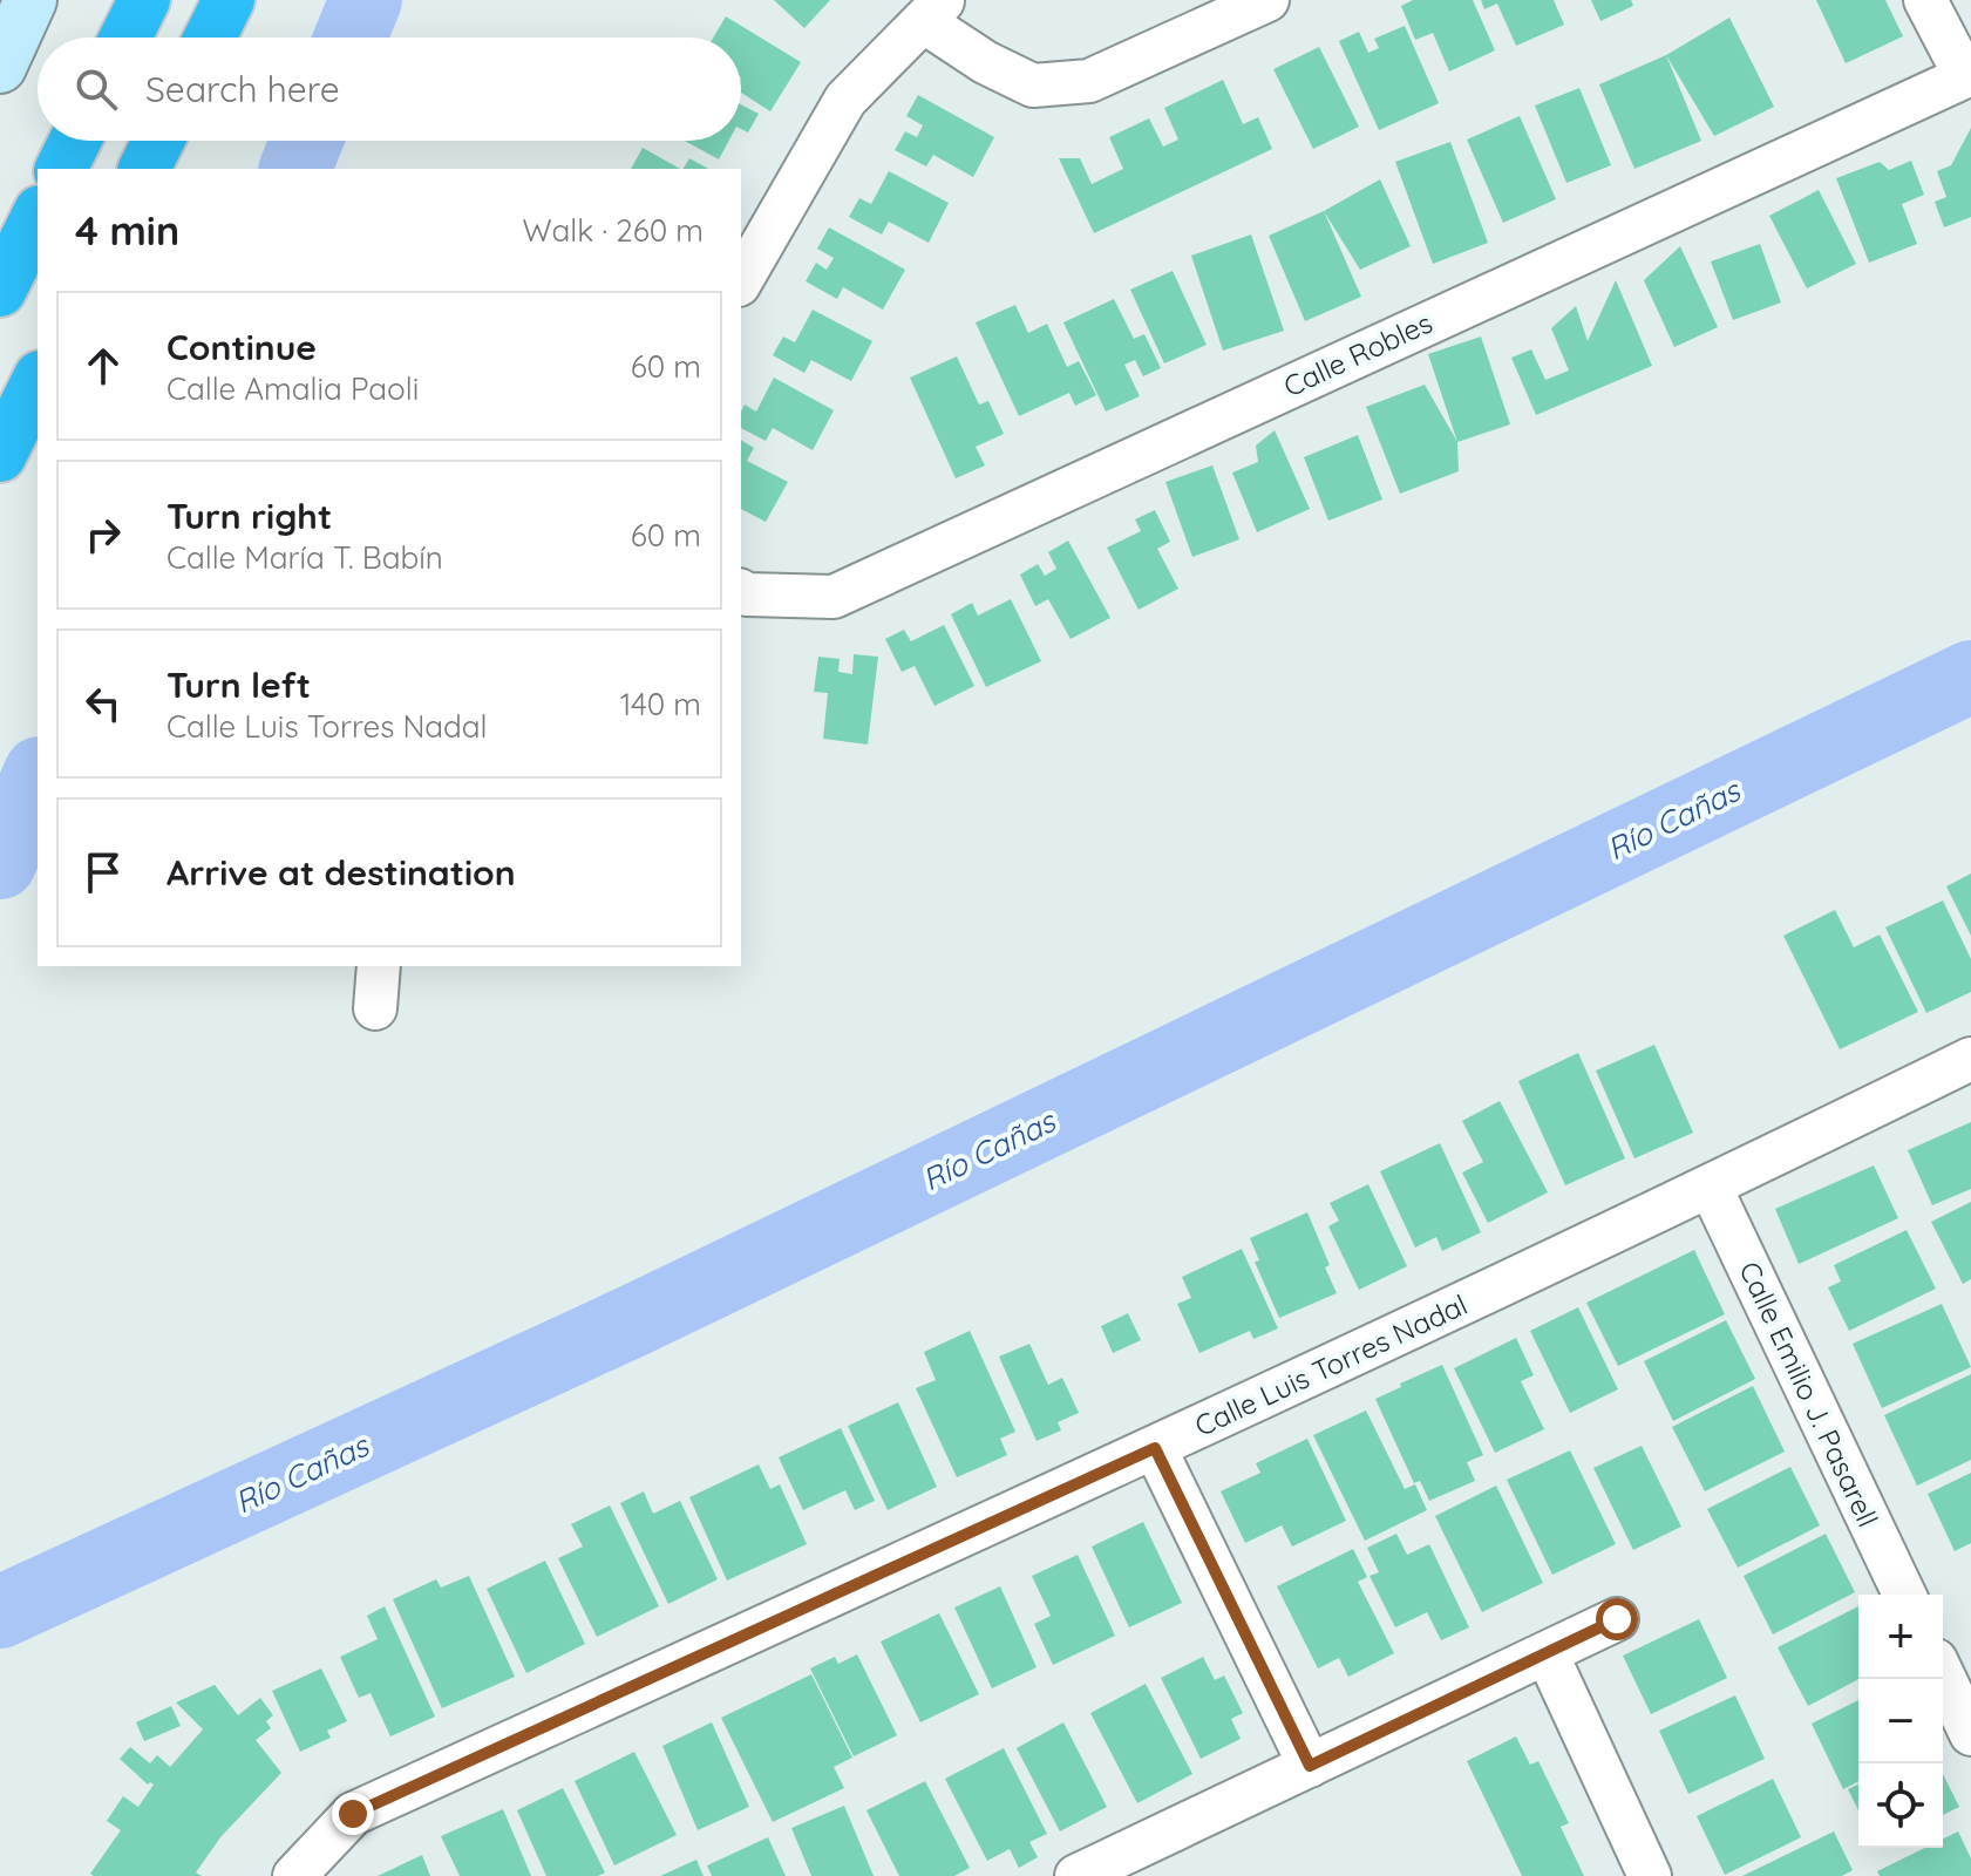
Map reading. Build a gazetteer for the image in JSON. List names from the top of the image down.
{
  "streets": {
    "street": ["Calle Robles", "Calle Luis Torres Nadal", "Calle Emilio J. Pasarell"]
  },
  "crossings": [
    ["Calle Luis Torres Nadal", "Calle Emilio J. Pasarell"]
  ],
  "water": ["Río Cañas"],
  "page": {
    "search": "Search here",
    "heading": ["4 min", "Walk · 260 m"],
    "list": [
      ["Continue", "Calle Amalia Paoli", "60 m"],
      ["Turn right", "Calle María T. Babín", "60 m"],
      ["Turn left", "Calle Luis Torres Nadal", "140 m"],
      "Arrive at destination"
    ],
    "map_buttons": ["+", "−"]
  }
}
